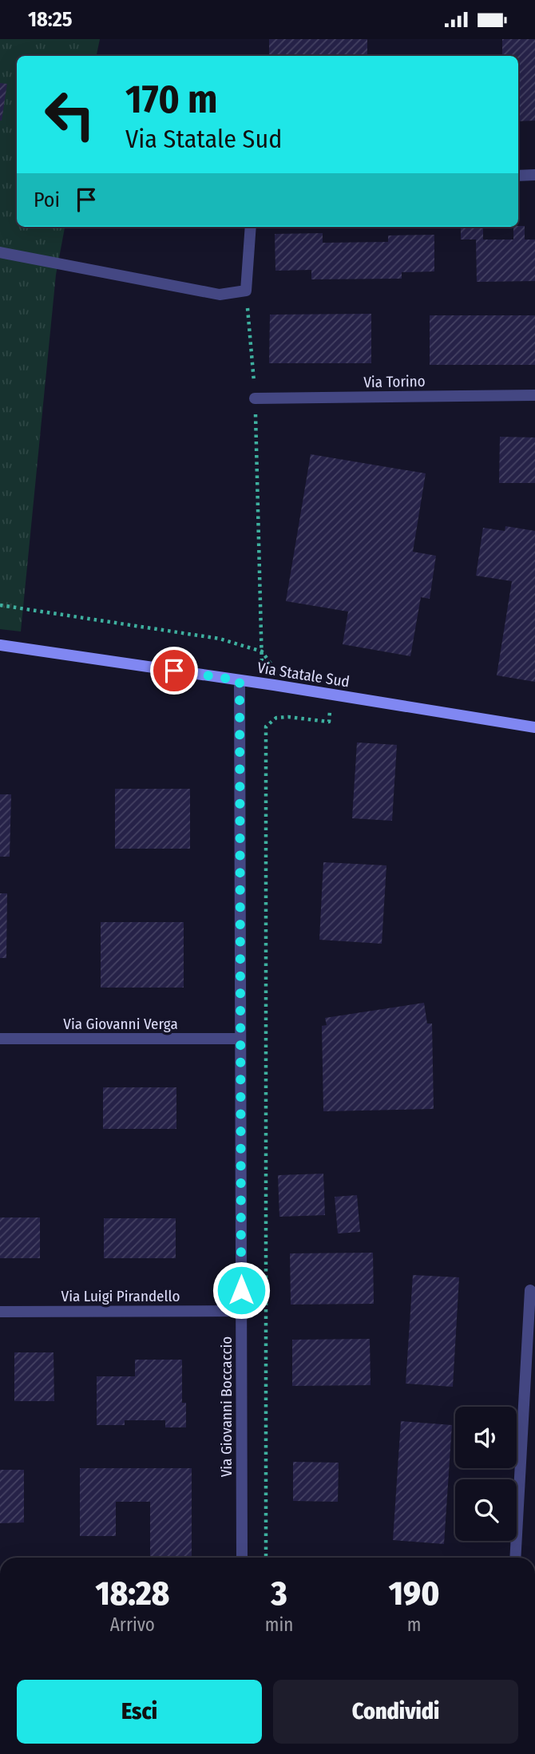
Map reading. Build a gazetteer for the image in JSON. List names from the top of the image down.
{
  "streets": {
    "main road": ["Via Statale Sud"],
    "street": [
      "Via Torino",
      "Via Giovanni Verga",
      "Via Luigi Pirandello",
      "Via Giovanni Boccaccio"
    ]
  },
  "crossings": [
    ["Via Statale Sud", "Via Giovanni Boccaccio"],
    ["Via Giovanni Verga", "Via Giovanni Boccaccio"],
    ["Via Luigi Pirandello", "Via Giovanni Boccaccio"]
  ],
  "page": {
    "status": "18:25",
    "turn": ["170 m", "Via Statale Sud"],
    "then": "Poi",
    "eta": [
      "18:28",
      "Arrivo",
      "3",
      "min",
      "190",
      "m"
    ],
    "buttons": ["Esci", "Condividi"]
  }
}
